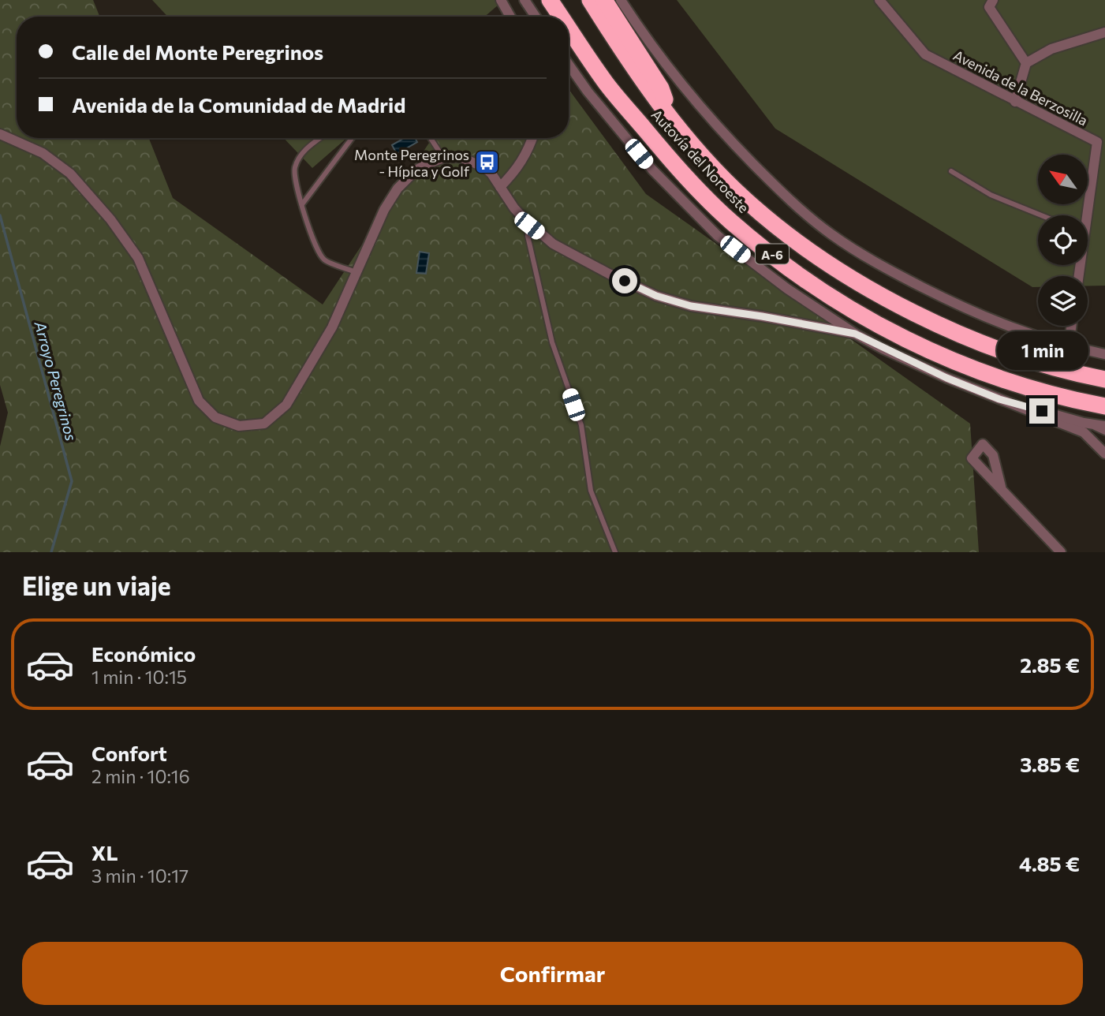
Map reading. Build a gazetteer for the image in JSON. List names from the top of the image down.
{
  "streets": {
    "highway": ["Autovía del Noroeste", "A-6"],
    "street": ["Avenida de la Berzosilla"]
  },
  "water": ["Arroyo Peregrinos"],
  "places": {
    "bus stop": ["Monte Peregrinos - Hípica y Golf"]
  },
  "north": "top left",
  "page": {
    "banner": ["Calle del Monte Peregrinos", "Avenida de la Comunidad de Madrid"],
    "bubble": "1 min",
    "heading": "Elige un viaje",
    "list": [
      {
        "name": "Económico",
        "note": "1 min · 10:15",
        "value": "2.85 €"
      },
      {
        "name": "Confort",
        "note": "2 min · 10:16",
        "value": "3.85 €"
      },
      {
        "name": "XL",
        "note": "3 min · 10:17",
        "value": "4.85 €"
      }
    ],
    "buttons": "Confirmar"
  }
}
